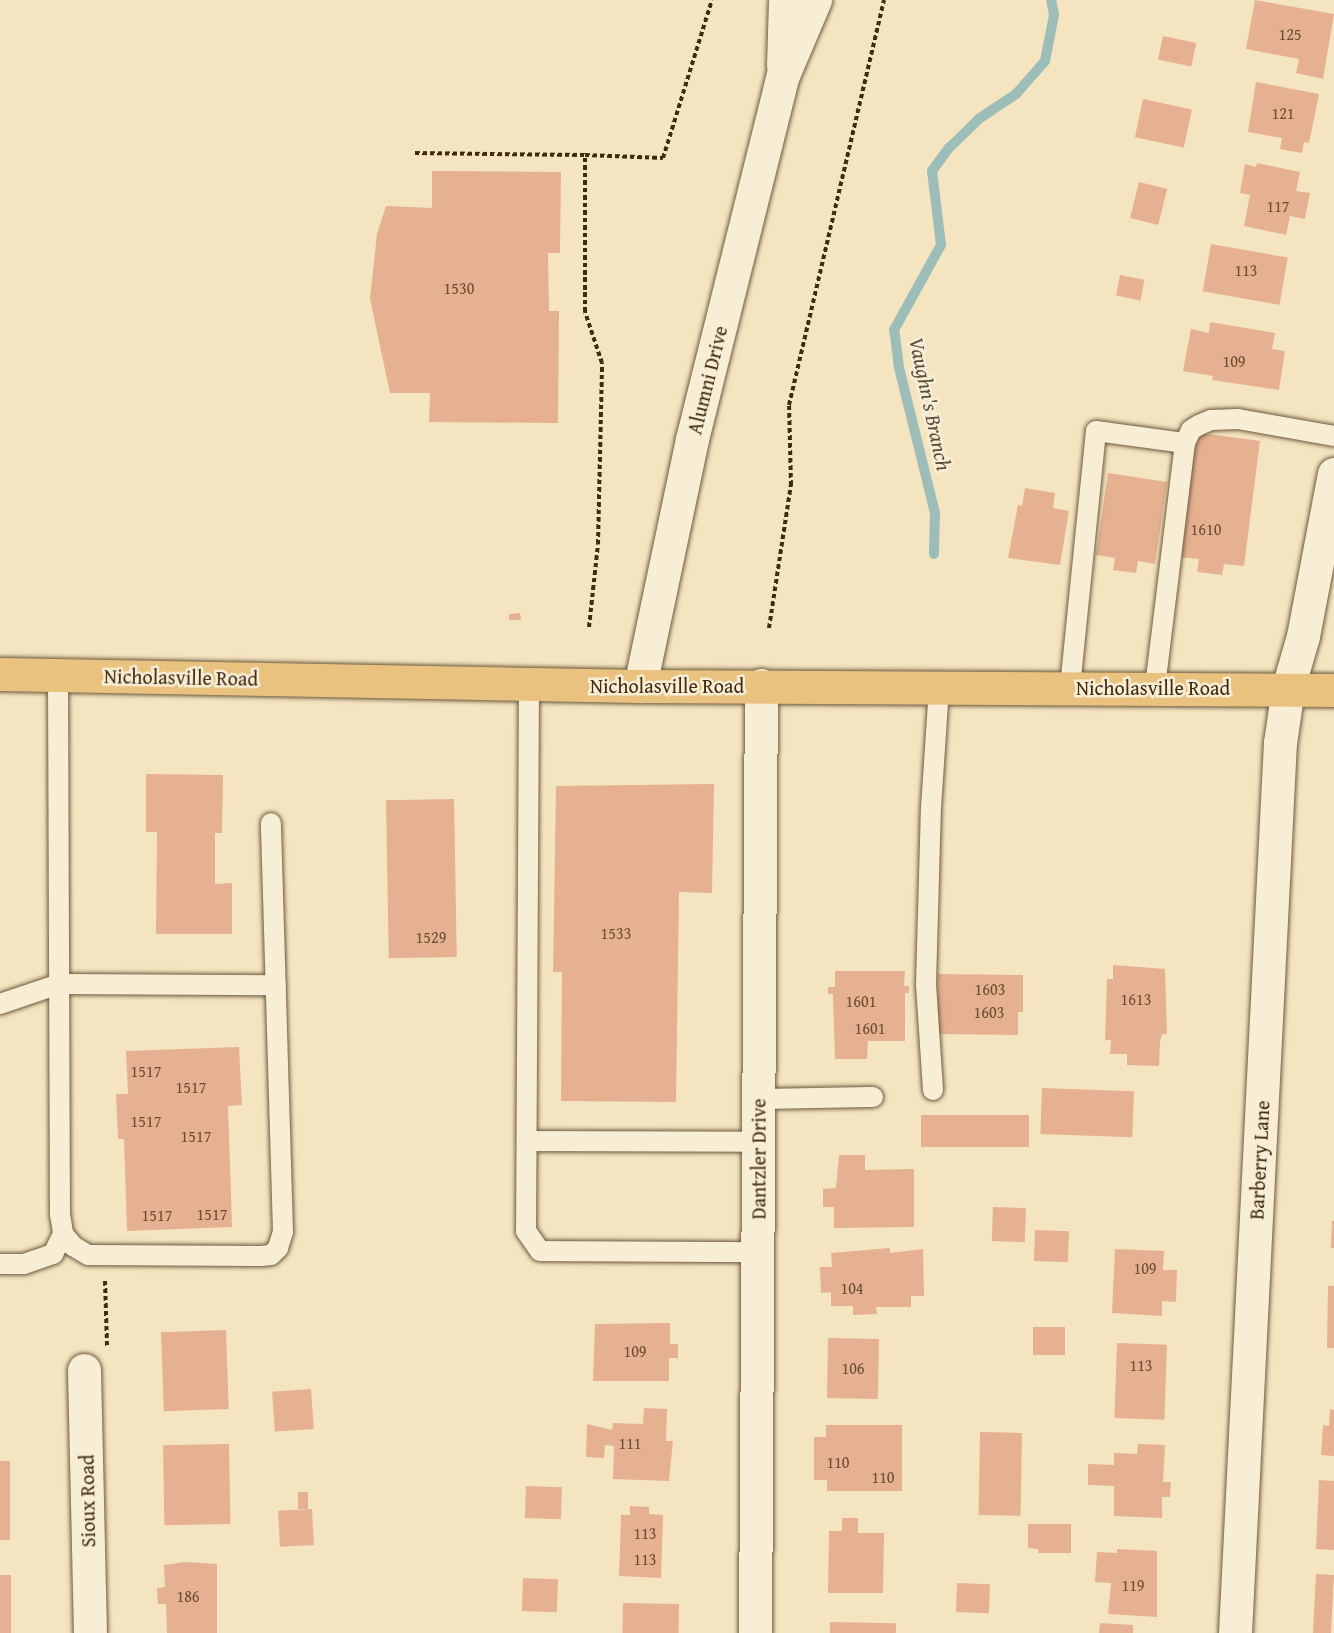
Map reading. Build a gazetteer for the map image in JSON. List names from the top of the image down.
{
  "streets": {
    "main road": ["Nicholasville Road"],
    "street": [
      "Alumni Drive",
      "Dantzler Drive",
      "Barberry Lane",
      "Sioux Road"
    ]
  },
  "crossings": [
    ["Alumni Drive", "Nicholasville Road"],
    ["Nicholasville Road", "Dantzler Drive"],
    ["Nicholasville Road", "Barberry Lane"]
  ],
  "water": ["Vaughn's Branch"],
  "house_numbers": [
    "125",
    "121",
    "117",
    "113",
    "1530",
    "109",
    "1610",
    "1533",
    "1529",
    "1603",
    "1613",
    "1601",
    "1603",
    "1601",
    "1517",
    "1517",
    "1517",
    "1517",
    "1517",
    "1517",
    "109",
    "104",
    "109",
    "113",
    "106",
    "111",
    "110",
    "110",
    "113",
    "113",
    "119",
    "186"
  ]
}
